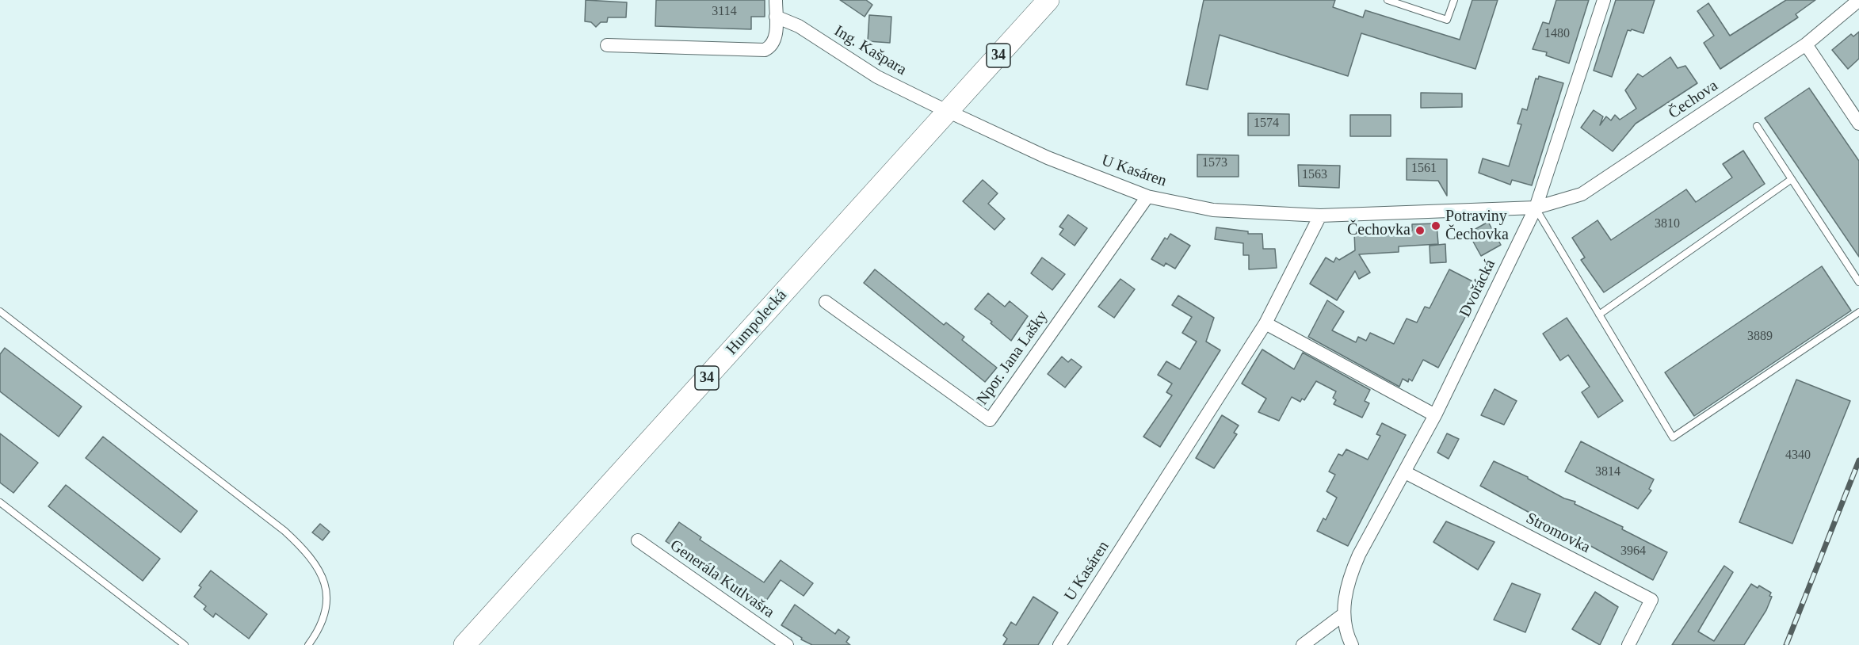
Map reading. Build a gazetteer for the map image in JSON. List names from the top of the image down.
{
  "streets": {
    "main road": ["34", "Humpolecká"],
    "street": [
      "Ing. Kašpara",
      "Čechova",
      "U Kasáren",
      "Dvořácká",
      "Npor. Jana Lašky",
      "Stromovka",
      "Generála Kutlvašra"
    ]
  },
  "crossings": [
    ["Ing. Kašpara", "U Kasáren"],
    ["Ing. Kašpara", "Humpolecká"],
    ["Čechova", "U Kasáren"],
    ["Čechova", "Dvořácká"],
    ["U Kasáren", "Dvořácká"],
    ["U Kasáren", "Humpolecká"],
    ["U Kasáren", "Npor. Jana Lašky"],
    ["Dvořácká", "Stromovka"]
  ],
  "places": ["Potraviny Čechovka", "Čechovka"],
  "house_numbers": [
    "3114",
    "1480",
    "1574",
    "1573",
    "1561",
    "1563",
    "3810",
    "3889",
    "4340",
    "3814",
    "3964"
  ]
}
